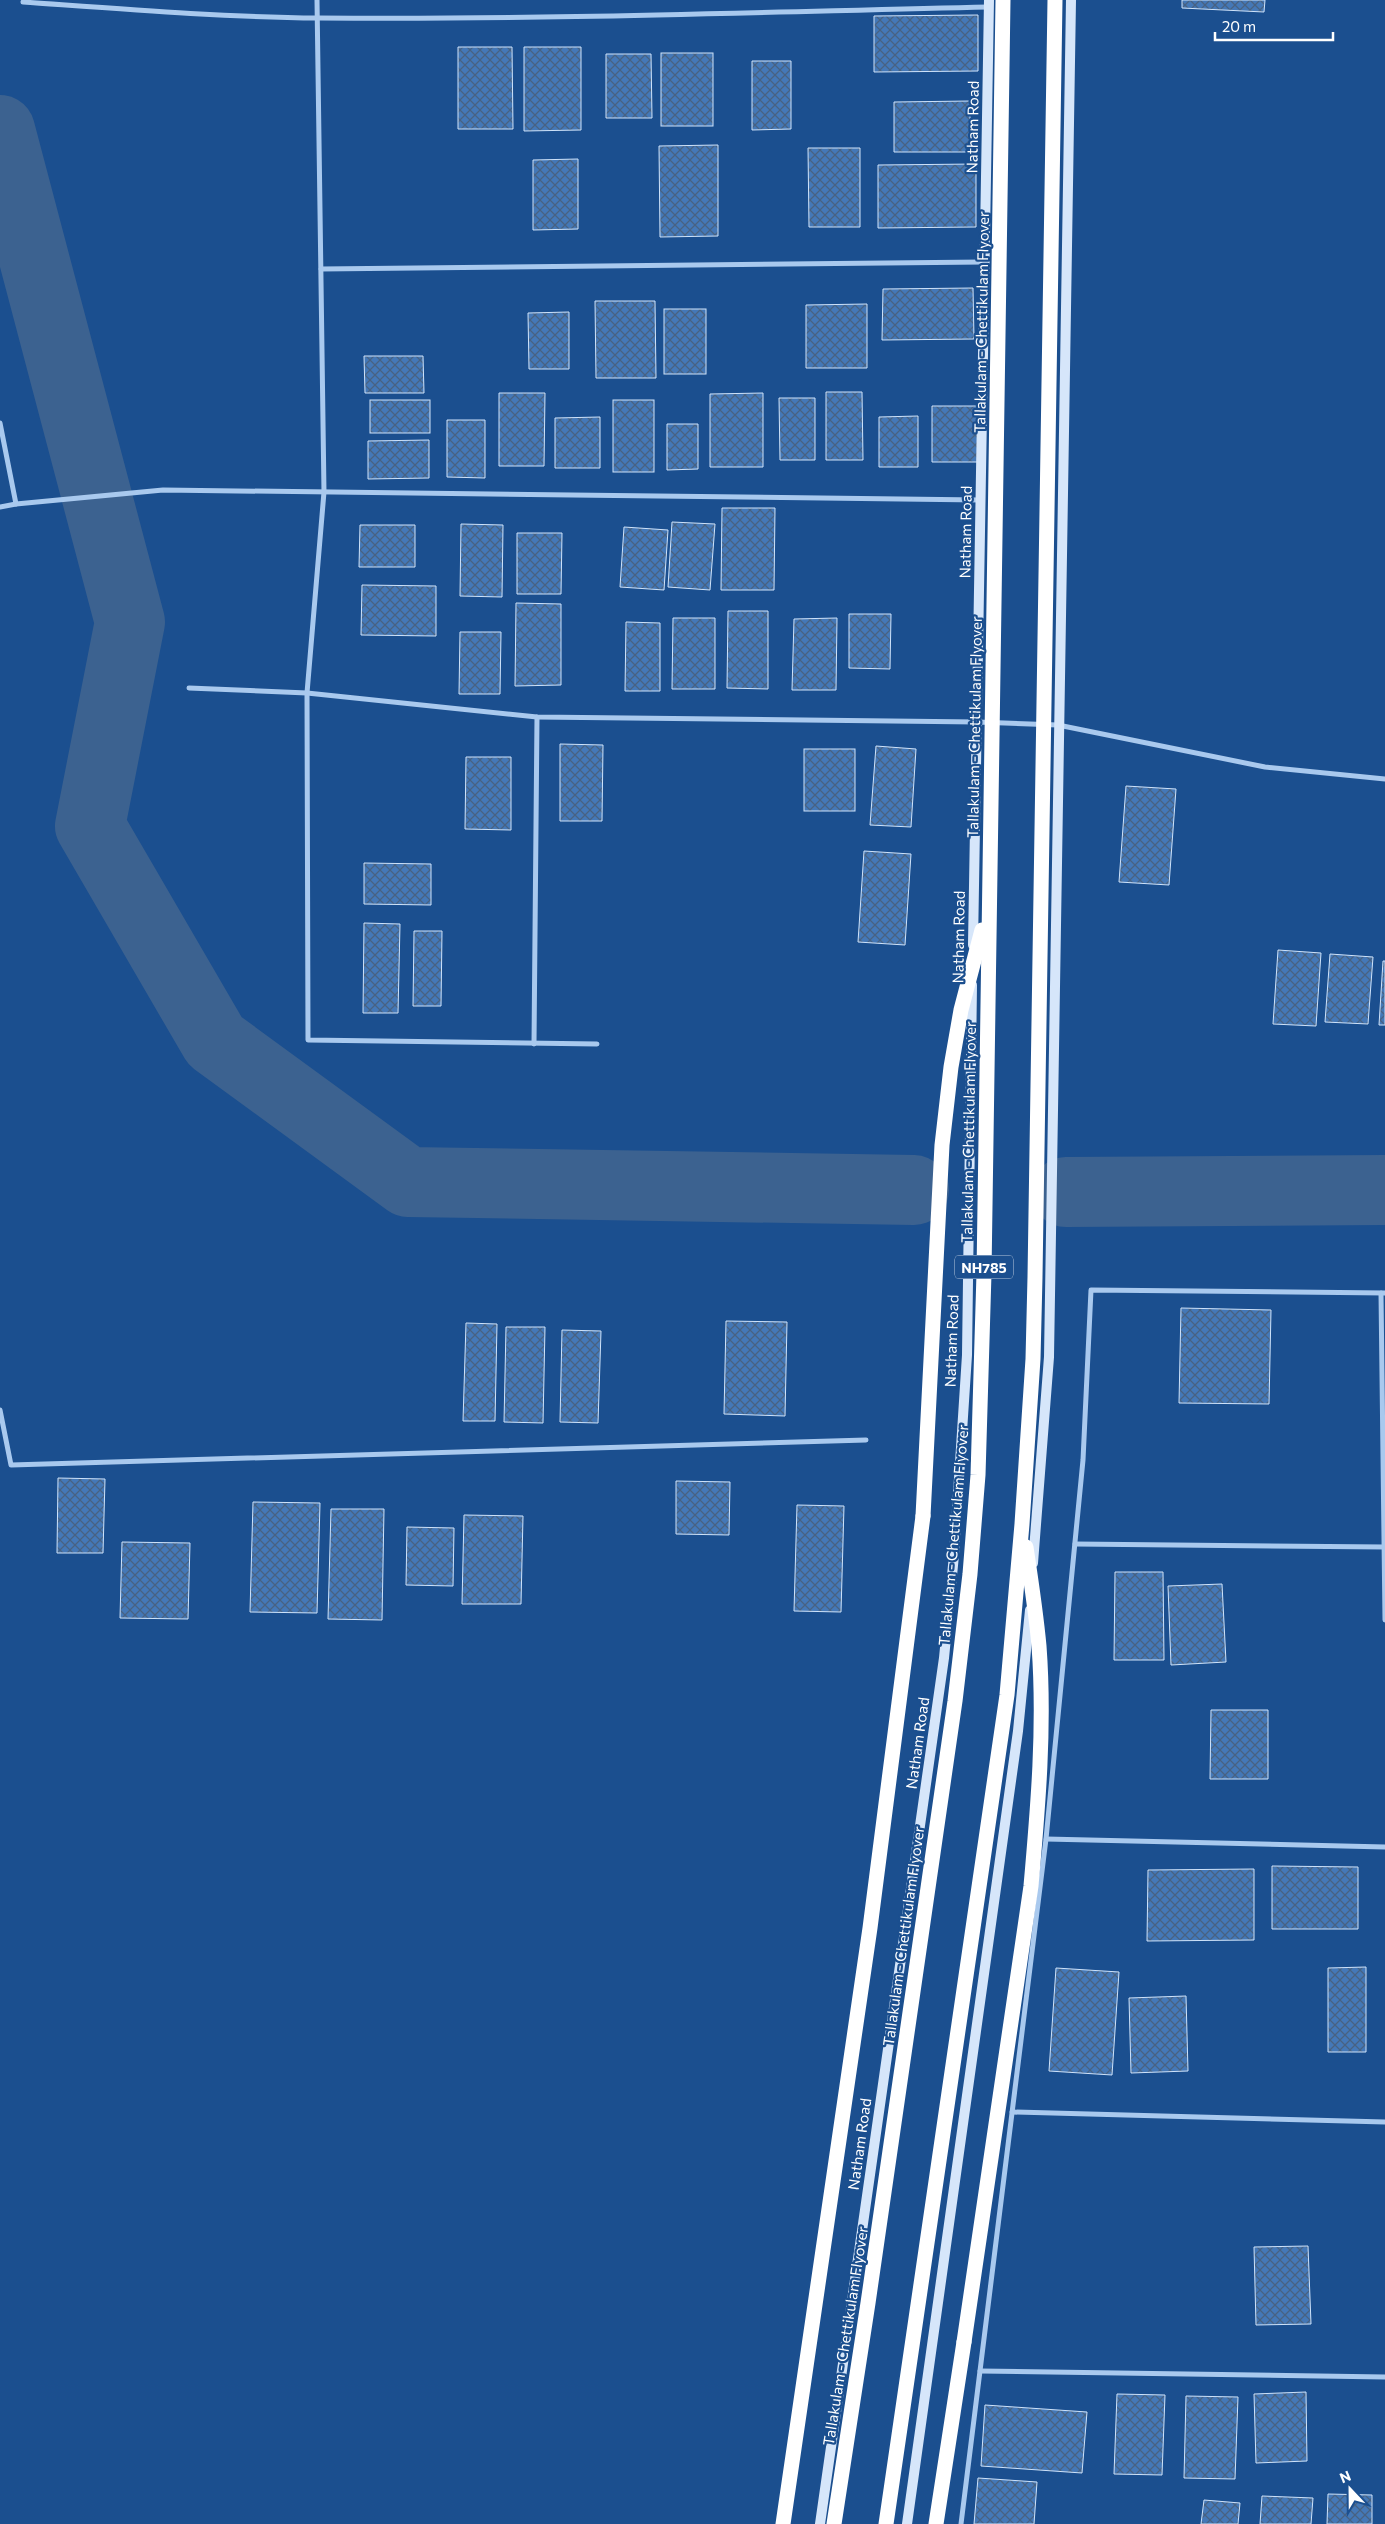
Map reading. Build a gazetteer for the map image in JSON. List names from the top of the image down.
{
  "streets": {
    "highway": ["Tallakulam - Chettikulam Flyover", "NH785"],
    "main road": ["Natham Road"]
  },
  "scale_bar": "20 m",
  "north": "top"
}
